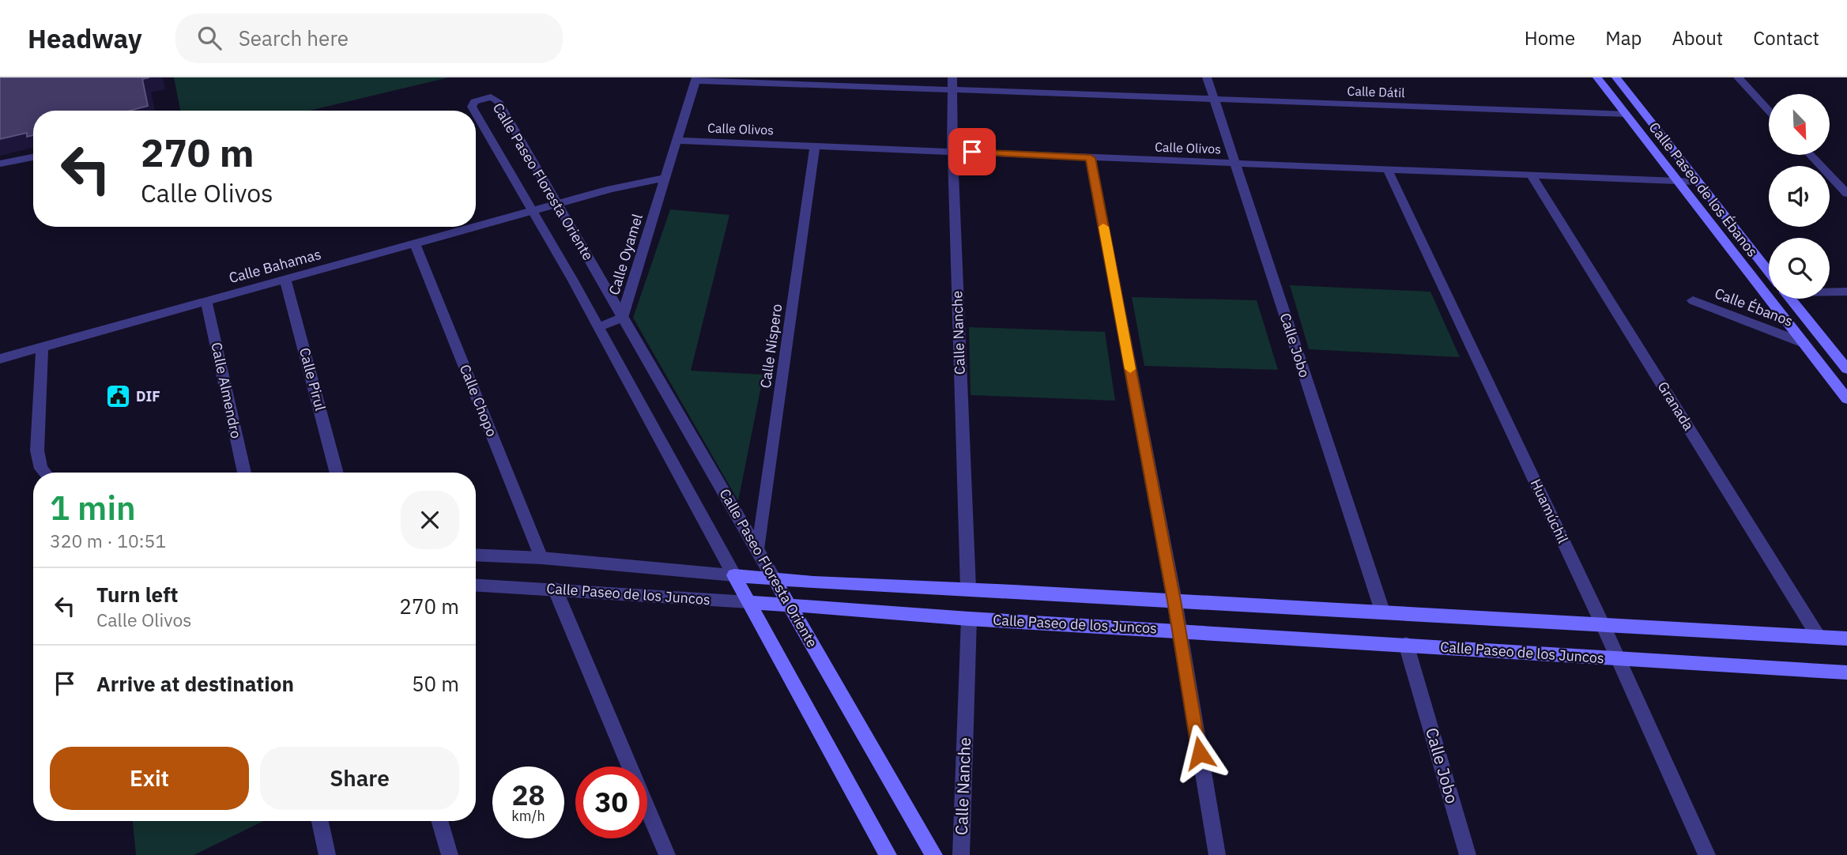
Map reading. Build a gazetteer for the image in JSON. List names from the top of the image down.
{
  "streets": {
    "main road": ["Calle Paseo Floresta Oriente", "Calle Paseo de los Ébanos", "Calle Paseo de los Juncos"],
    "street": [
      "Calle Dátil",
      "Calle Olivos",
      "Calle Oyamel",
      "Calle Bahamas",
      "Calle Ébanos",
      "Calle Nanche",
      "Calle Jobo",
      "Calle Níspero",
      "Calle Pirul",
      "Calle Almendro",
      "Calle Chopo",
      "Granada",
      "Huamúchil"
    ]
  },
  "crossings": [
    ["Calle Dátil", "Calle Paseo de los Ébanos"],
    ["Calle Dátil", "Calle Oyamel"],
    ["Calle Dátil", "Calle Nanche"],
    ["Calle Dátil", "Calle Jobo"],
    ["Calle Olivos", "Calle Paseo de los Ébanos"],
    ["Calle Olivos", "Calle Oyamel"],
    ["Calle Olivos", "Calle Nanche"],
    ["Calle Olivos", "Calle Jobo"],
    ["Calle Olivos", "Calle Níspero"],
    ["Calle Olivos", "Granada"],
    ["Calle Olivos", "Huamúchil"],
    ["Calle Paseo Floresta Oriente", "Calle Oyamel"],
    ["Calle Paseo Floresta Oriente", "Calle Bahamas"],
    ["Calle Paseo Floresta Oriente", "Calle Níspero"],
    ["Calle Paseo Floresta Oriente", "Calle Paseo de los Juncos"],
    ["Calle Paseo de los Ébanos", "Calle Ébanos"],
    ["Calle Bahamas", "Calle Pirul"],
    ["Calle Bahamas", "Calle Almendro"],
    ["Calle Bahamas", "Calle Chopo"],
    ["Calle Nanche", "Calle Paseo de los Juncos"],
    ["Calle Jobo", "Calle Paseo de los Juncos"],
    ["Calle Chopo", "Calle Paseo de los Juncos"],
    ["Granada", "Calle Paseo de los Juncos"],
    ["Huamúchil", "Calle Paseo de los Juncos"]
  ],
  "places": {
    "public building": ["DIF"]
  },
  "north": "bottom right",
  "page": {
    "header": "Headway",
    "search": "Search here",
    "nav": [
      "Home",
      "Map",
      "About",
      "Contact"
    ],
    "turn": ["270 m", "Calle Olivos"],
    "heading": ["1 min", "320 m · 10:51"],
    "list": [
      {
        "name": "Turn left",
        "note": "Calle Olivos",
        "value": "270 m"
      },
      {
        "name": "Arrive at destination",
        "value": "50 m"
      }
    ],
    "buttons": ["Exit", "Share"],
    "speed": "28 km/h",
    "limit": "30"
  }
}
